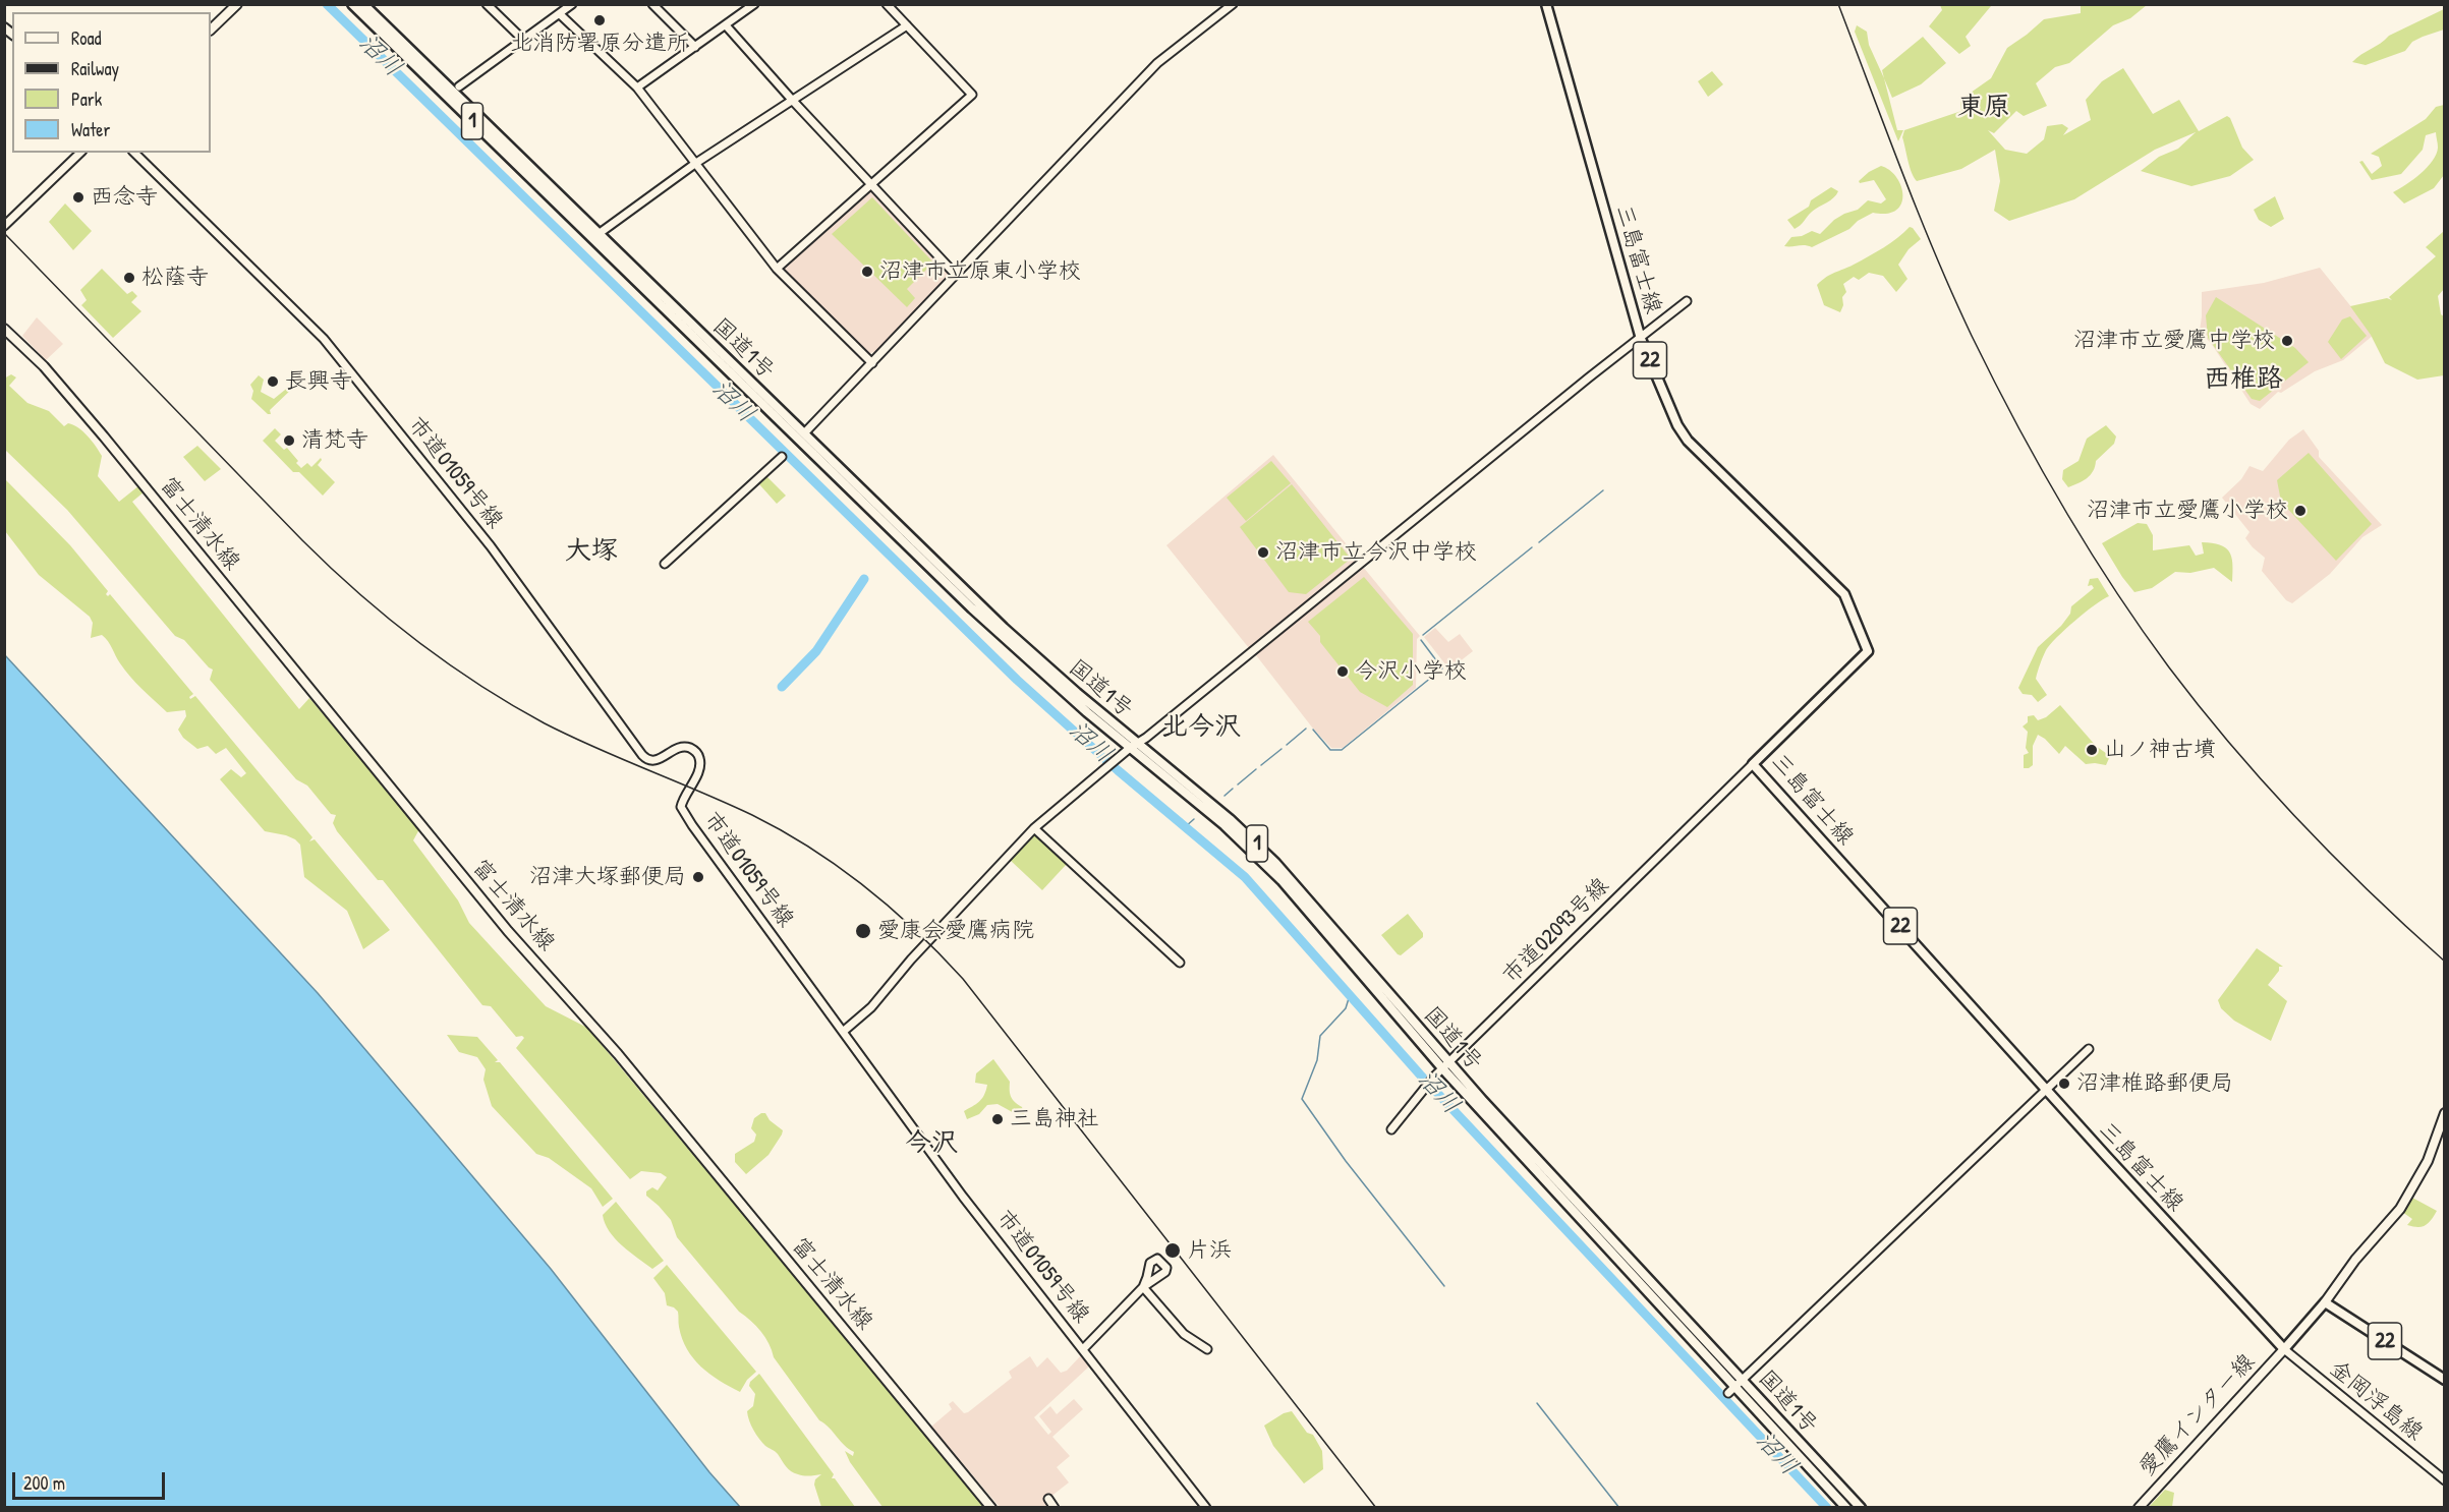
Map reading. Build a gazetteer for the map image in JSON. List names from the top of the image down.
{
  "streets": {
    "main road": [
      "1",
      "三島富士線",
      "国道1号",
      "22",
      "富士清水線",
      "愛鷹インター線"
    ],
    "street": ["市道01059号線", "市道02093号線", "金岡浮島線"]
  },
  "crossings": [
    ["三島富士線", "市道02093号線"],
    ["三島富士線", "金岡浮島線"],
    ["三島富士線", "愛鷹インター線"],
    ["国道1号", "市道02093号線"],
    ["金岡浮島線", "愛鷹インター線"]
  ],
  "districts": [
    "東原",
    "西椎路",
    "大塚",
    "北今沢",
    "今沢"
  ],
  "water": ["沼川"],
  "places": [
    "北消防署原分遣所",
    "西念寺",
    "沼津市立原東小学校",
    "松蔭寺",
    "沼津市立愛鷹中学校",
    "長興寺",
    "清梵寺",
    "沼津市立愛鷹小学校",
    "沼津市立今沢中学校",
    "今沢小学校",
    "山ノ神古墳",
    "沼津大塚郵便局",
    "愛康会愛鷹病院",
    "沼津椎路郵便局",
    "三島神社",
    "片浜"
  ],
  "legend": [
    "Road",
    "Railway",
    "Park",
    "Water"
  ],
  "scale_bar": "200 m"
}
